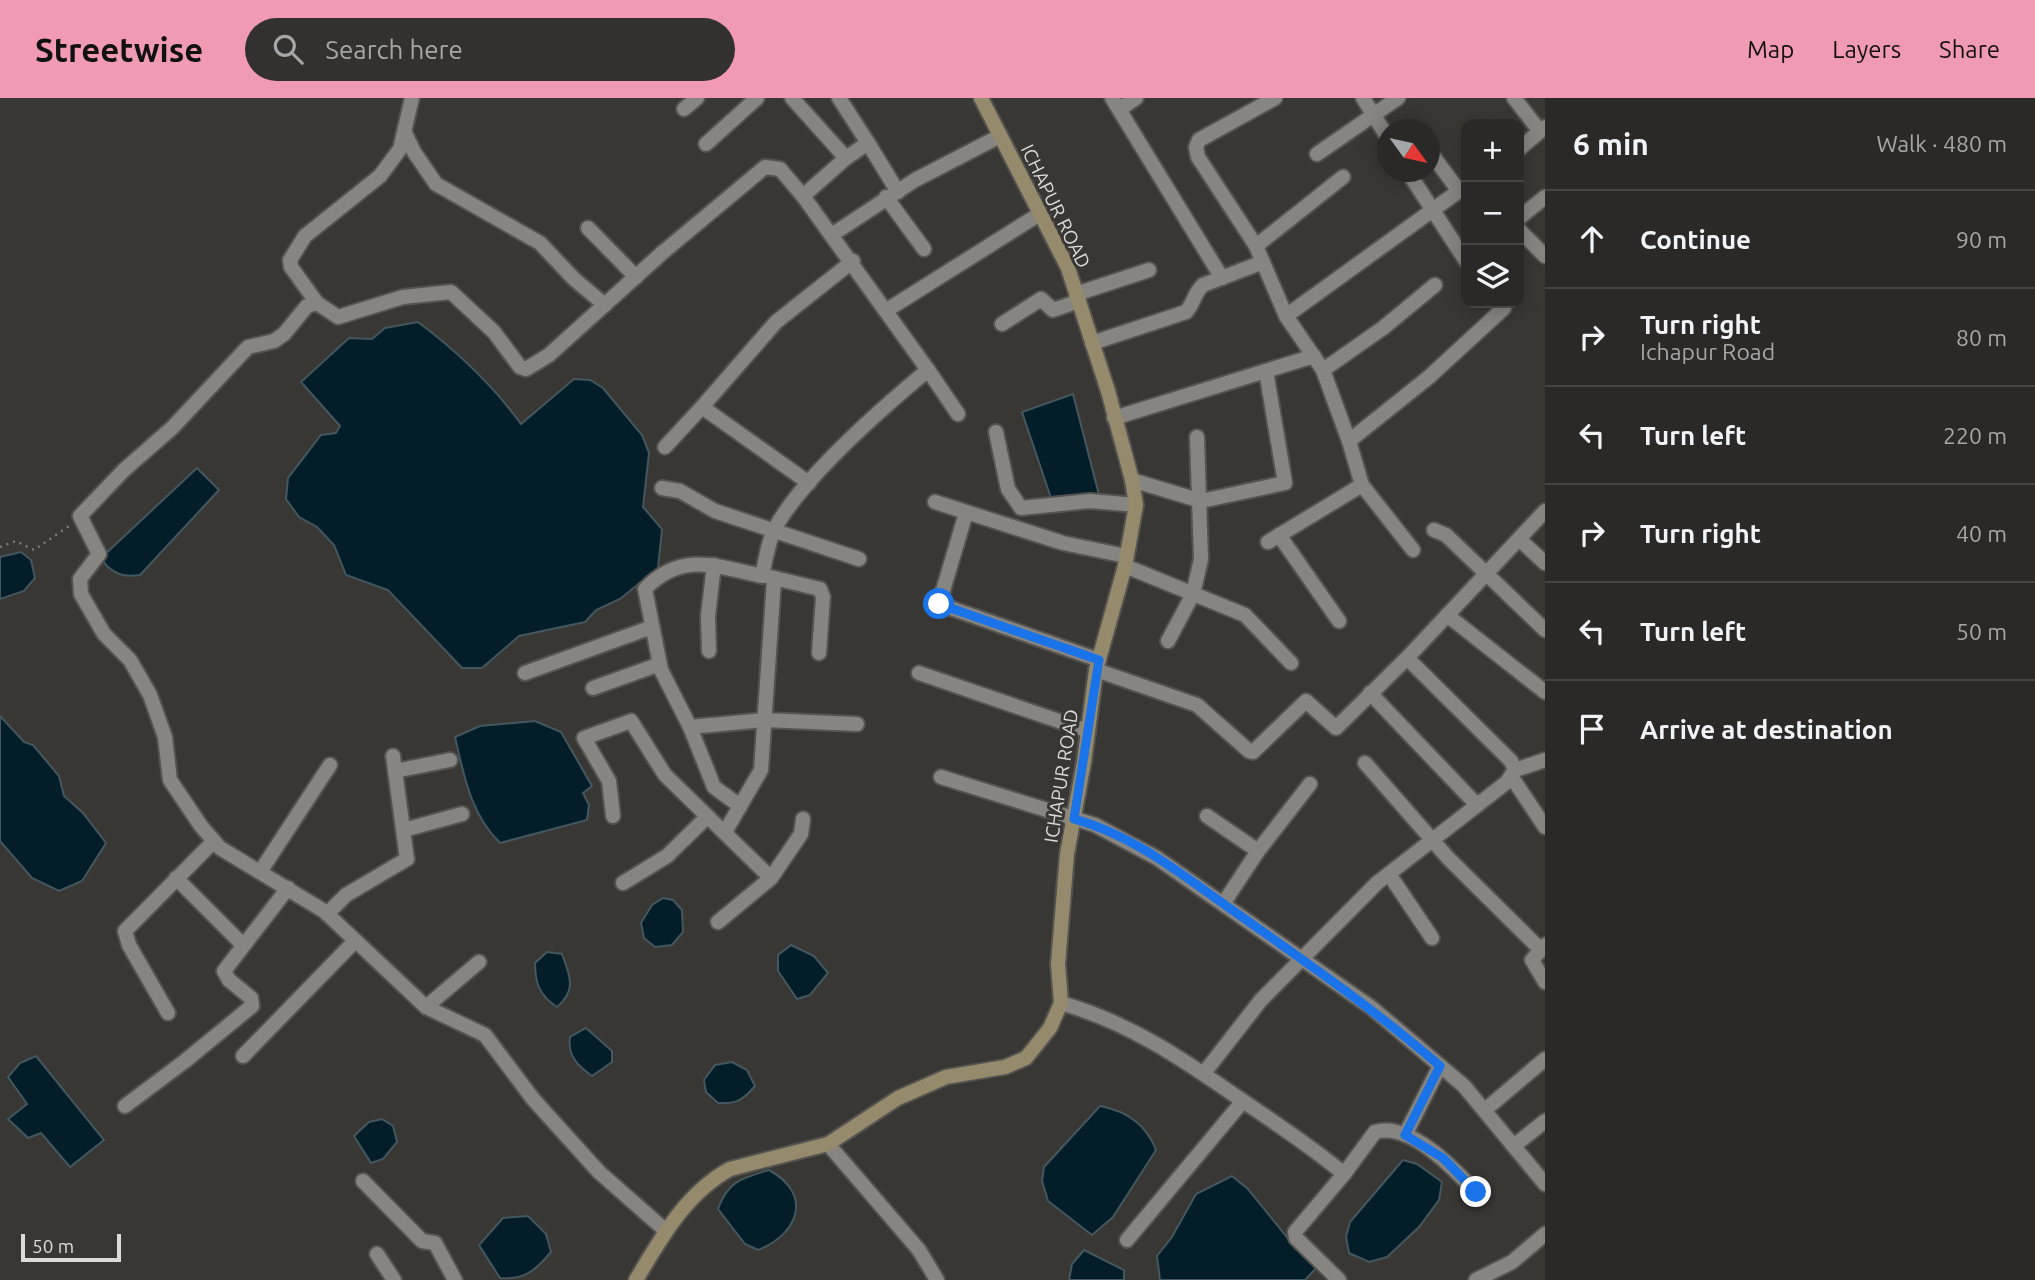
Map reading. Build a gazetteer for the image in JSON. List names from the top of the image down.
{
  "streets": {
    "street": ["ICHAPUR ROAD"]
  },
  "scale_bar": "50 m",
  "north": "bottom right",
  "page": {
    "header": "Streetwise",
    "search": "Search here",
    "nav": ["Map", "Layers", "Share"],
    "heading": ["6 min", "Walk · 480 m"],
    "map_buttons": ["+", "−"],
    "list": [
      ["Continue", "90 m"],
      ["Turn right", "Ichapur Road", "80 m"],
      ["Turn left", "220 m"],
      ["Turn right", "40 m"],
      ["Turn left", "50 m"],
      "Arrive at destination"
    ],
    "scale": "50 m"
  }
}
